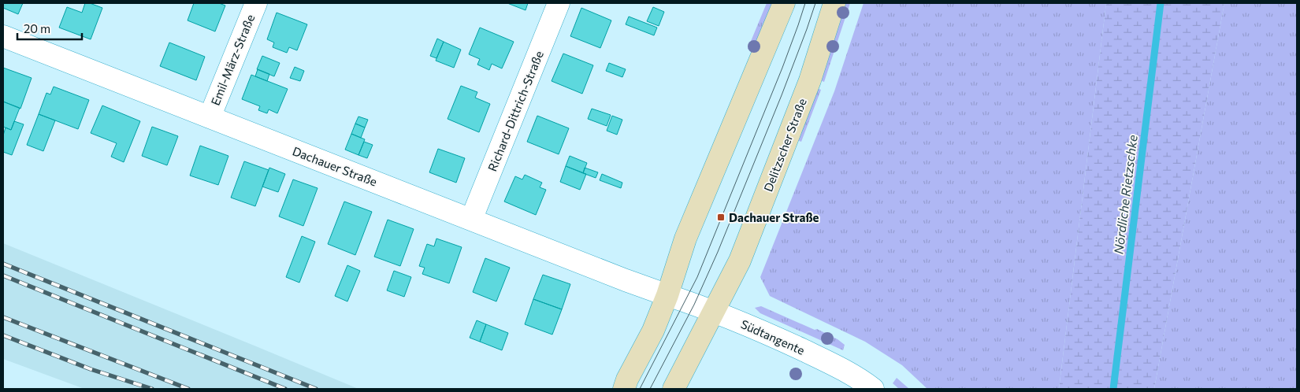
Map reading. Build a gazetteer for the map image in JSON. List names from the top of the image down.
{
  "streets": {
    "main road": ["Delitzscher Straße"],
    "street": [
      "Emil-März-Straße",
      "Richard-Dittrich-Straße",
      "Dachauer Straße",
      "Südtangente"
    ]
  },
  "crossings": [
    ["Emil-März-Straße", "Dachauer Straße"],
    ["Richard-Dittrich-Straße", "Dachauer Straße"],
    ["Delitzscher Straße", "Südtangente"],
    ["Dachauer Straße", "Südtangente"]
  ],
  "water": ["Nördliche Rietzschke"],
  "places": {
    "transit": ["Dachauer Straße"]
  },
  "scale_bar": "20 m"
}
